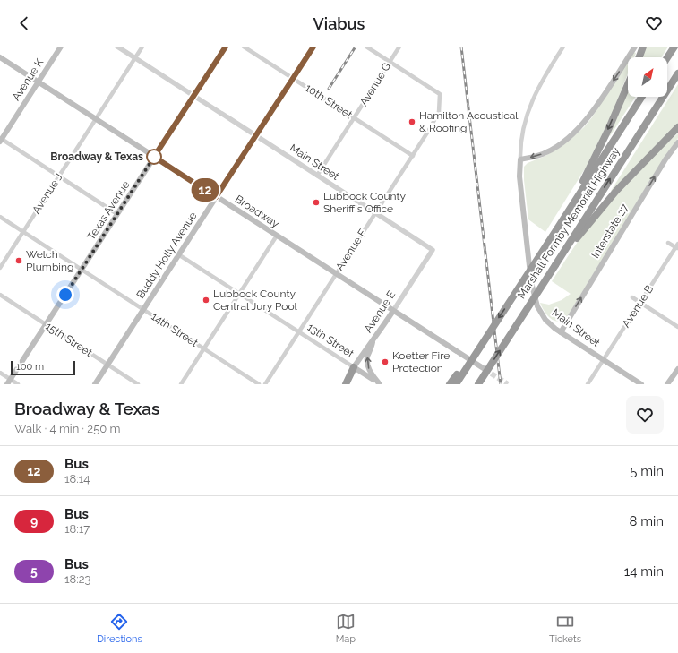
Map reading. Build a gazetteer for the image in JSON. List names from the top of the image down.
{
  "streets": {
    "highway": ["Marshall Formby Memorial Highway"],
    "main road": [
      "Avenue K",
      "Main Street",
      "Texas Avenue",
      "Broadway",
      "Interstate 27",
      "Buddy Holly Avenue",
      "Avenue E",
      "13th Street"
    ],
    "street": [
      "Avenue G",
      "10th Street",
      "Avenue J",
      "Avenue F",
      "Avenue B",
      "14th Street",
      "15th Street"
    ]
  },
  "crossings": [
    ["Avenue K", "Broadway"],
    ["Avenue G", "10th Street"],
    ["Avenue G", "Main Street"],
    ["Avenue G", "Avenue F"],
    ["10th Street", "Avenue F"],
    ["10th Street", "Buddy Holly Avenue"],
    ["Main Street", "Avenue J"],
    ["Main Street", "Texas Avenue"],
    ["Main Street", "Interstate 27"],
    ["Main Street", "Avenue F"],
    ["Main Street", "Buddy Holly Avenue"],
    ["Main Street", "Avenue B"],
    ["Main Street", "Avenue E"],
    ["Avenue J", "Broadway"],
    ["Avenue J", "14th Street"],
    ["Texas Avenue", "Broadway"],
    ["Texas Avenue", "14th Street"],
    ["Texas Avenue", "15th Street"],
    ["Broadway", "Avenue F"],
    ["Broadway", "Buddy Holly Avenue"],
    ["Broadway", "Avenue E"],
    ["Avenue F", "13th Street"],
    ["Buddy Holly Avenue", "14th Street"],
    ["Buddy Holly Avenue", "15th Street"],
    ["Buddy Holly Avenue", "13th Street"],
    ["Avenue E", "13th Street"]
  ],
  "one_way": ["Interstate 27"],
  "places": [
    "Hamilton Acoustical & Roofing",
    "Broadway & Texas",
    "Lubbock County Sheriff's Office",
    "Welch Plumbing",
    "Lubbock County Central Jury Pool",
    "Koetter Fire Protection"
  ],
  "lines": ["bus line 12"],
  "scale_bar": "100 m",
  "north": "top right",
  "page": {
    "header": "Viabus",
    "on_map": "12",
    "scale": "100 m",
    "heading": ["Broadway & Texas", "Walk · 4 min · 250 m"],
    "list": [
      {
        "mark": "12",
        "name": "Bus",
        "note": "18:14",
        "value": "5 min"
      },
      {
        "mark": "9",
        "name": "Bus",
        "note": "18:17",
        "value": "8 min"
      },
      {
        "mark": "5",
        "name": "Bus",
        "note": "18:23",
        "value": "14 min"
      }
    ],
    "tabs": ["Directions", "Map", "Tickets"]
  }
}
